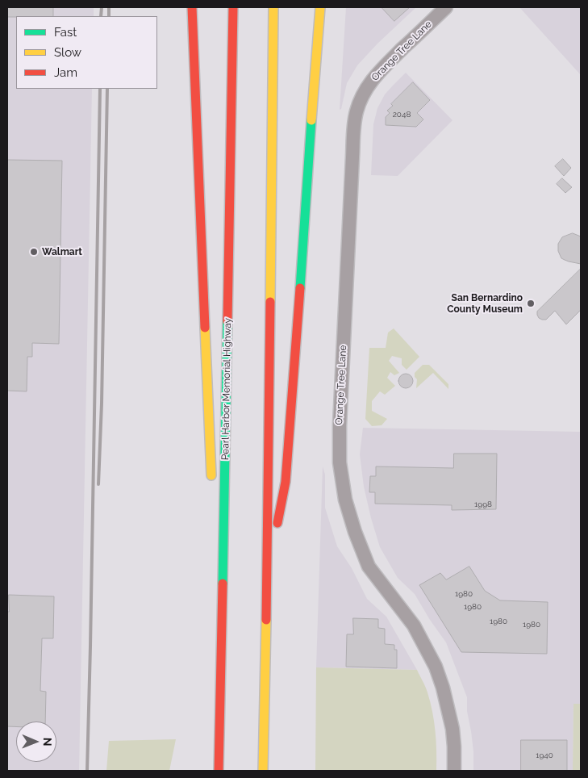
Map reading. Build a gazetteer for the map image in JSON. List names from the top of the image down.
{
  "streets": {
    "highway": ["Pearl Harbor Memorial Highway"],
    "street": ["Orange Tree Lane"]
  },
  "places": ["Walmart", "San Bernardino County Museum"],
  "house_numbers": [
    "2048",
    "1998",
    "1980",
    "1980",
    "1980",
    "1980",
    "1940"
  ],
  "legend": ["Fast", "Slow", "Jam"],
  "north": "right"
}
